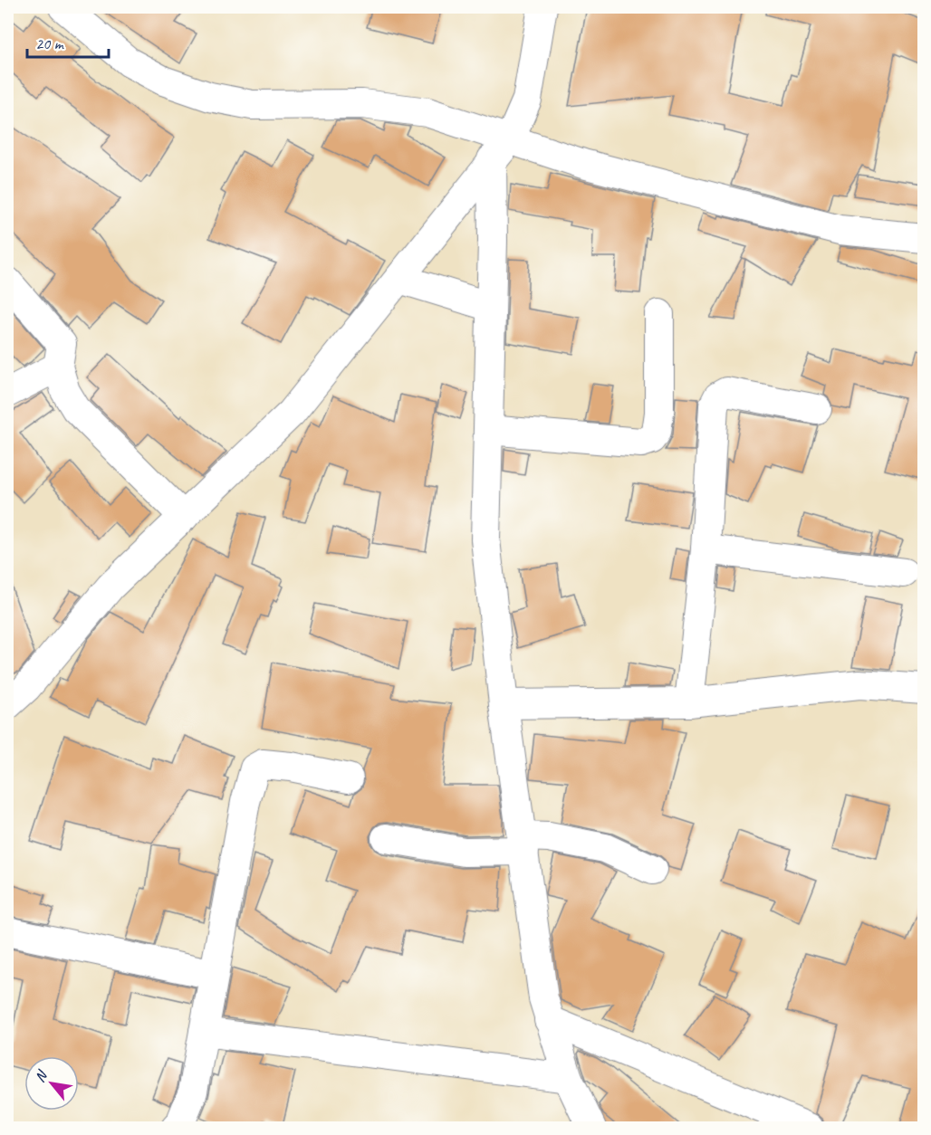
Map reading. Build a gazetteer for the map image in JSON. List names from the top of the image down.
{
  "scale_bar": "20 m",
  "north": "top left"
}
